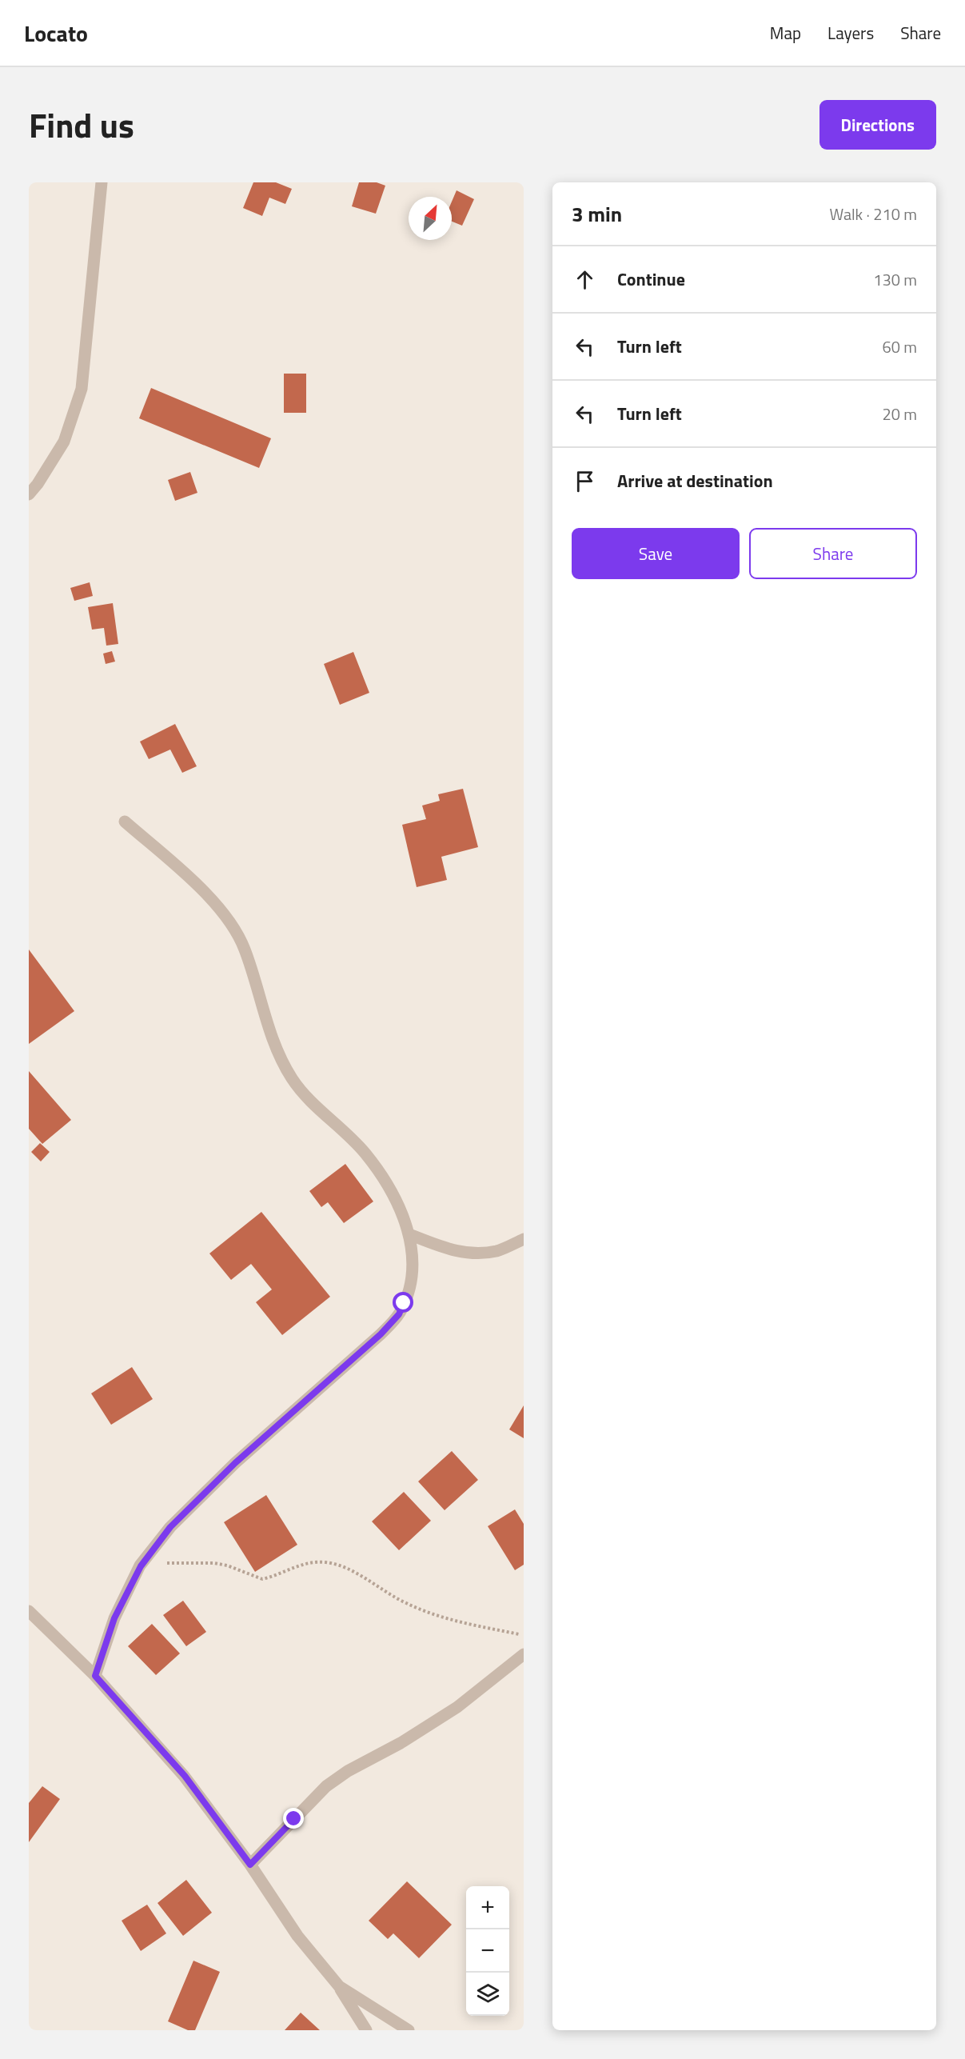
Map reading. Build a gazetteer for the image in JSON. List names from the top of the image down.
{
  "north": "top right",
  "page": {
    "header": "Locato",
    "nav": ["Map", "Layers", "Share"],
    "title": "Find us",
    "buttons": [
      "Directions",
      ["Save", "Share"]
    ],
    "heading": ["3 min", "Walk · 210 m"],
    "list": [
      ["Continue", "130 m"],
      ["Turn left", "60 m"],
      ["Turn left", "20 m"],
      "Arrive at destination"
    ],
    "map_buttons": ["+", "−"]
  }
}
